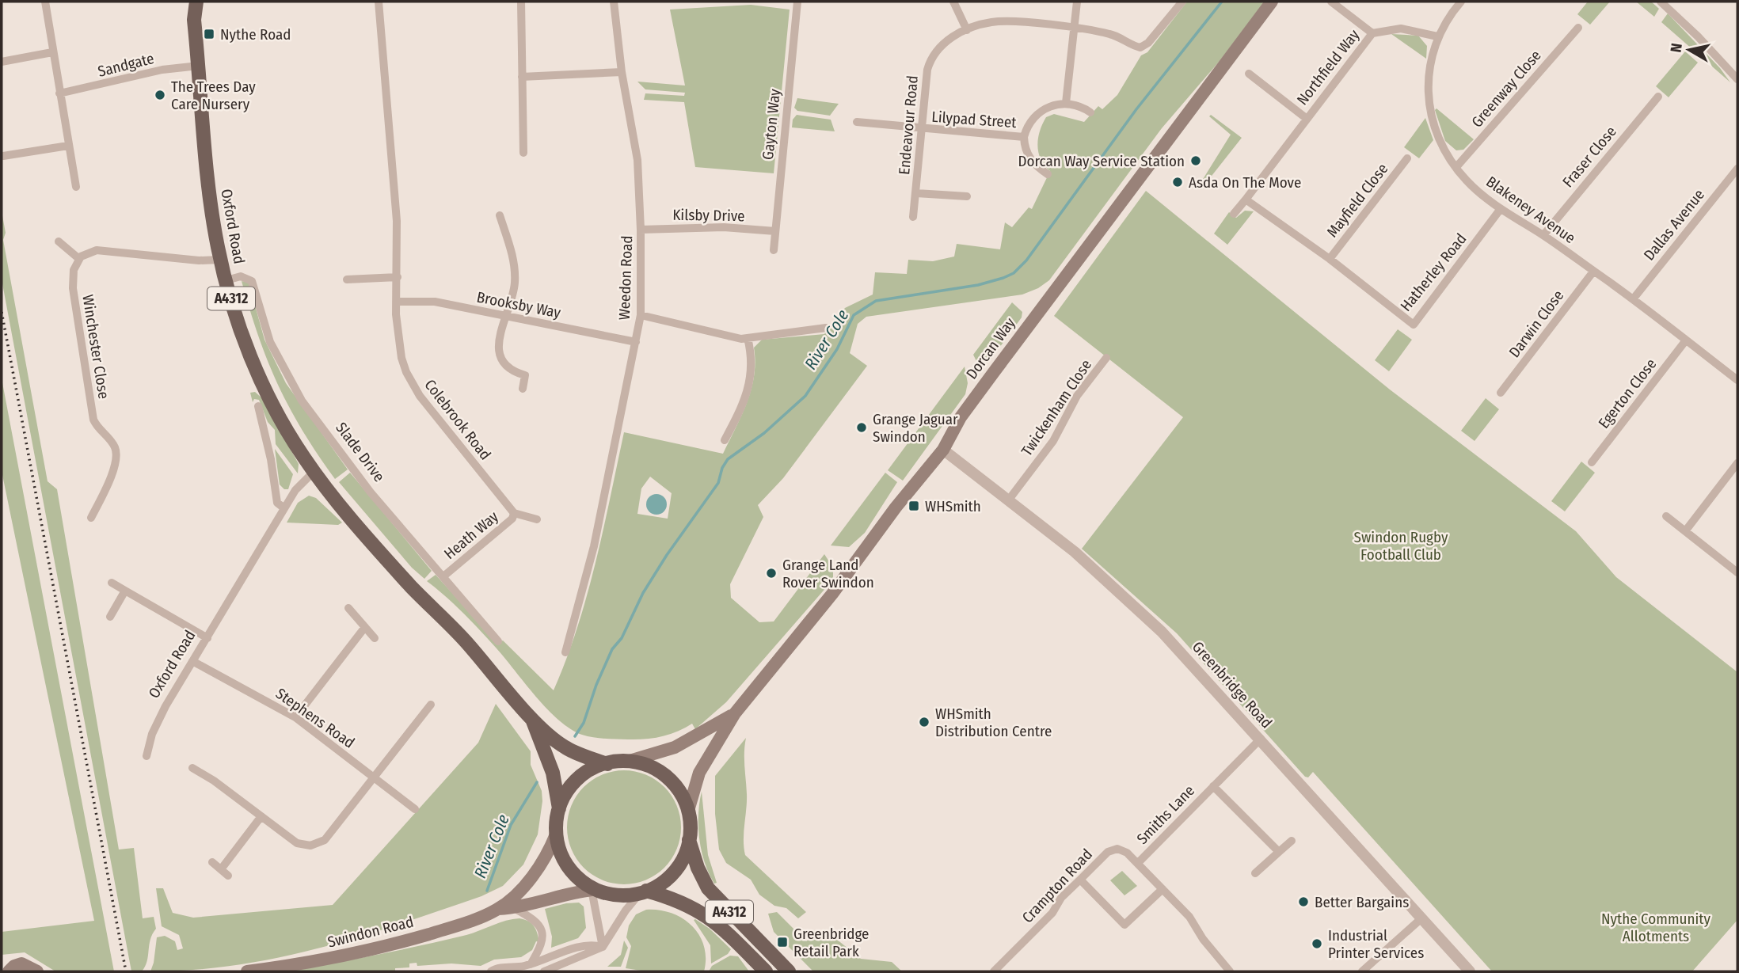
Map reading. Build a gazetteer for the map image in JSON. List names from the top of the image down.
{
  "streets": {
    "main road": [
      "Oxford Road",
      "A4312",
      "Dorcan Way",
      "Swindon Road"
    ],
    "street": [
      "Sandgate",
      "Northfield Way",
      "Greenway Close",
      "Lilypad Street",
      "Gayton Way",
      "Endeavour Road",
      "Fraser Close",
      "Mayfield Close",
      "Blakeney Avenue",
      "Kilsby Drive",
      "Dallas Avenue",
      "Hatherley Road",
      "Weedon Road",
      "Brooksby Way",
      "Darwin Close",
      "Winchester Close",
      "Egerton Close",
      "Twickenham Close",
      "Colebrook Road",
      "Slade Drive",
      "Heath Way",
      "Greenbridge Road",
      "Stephens Road",
      "Smiths Lane",
      "Crampton Road"
    ]
  },
  "crossings": [
    ["Sandgate", "Oxford Road"],
    ["Northfield Way", "Blakeney Avenue"],
    ["Greenway Close", "Blakeney Avenue"],
    ["Lilypad Street", "Endeavour Road"],
    ["Gayton Way", "Kilsby Drive"],
    ["Fraser Close", "Blakeney Avenue"],
    ["Mayfield Close", "Hatherley Road"],
    ["Blakeney Avenue", "Dallas Avenue"],
    ["Blakeney Avenue", "Hatherley Road"],
    ["Blakeney Avenue", "Darwin Close"],
    ["Blakeney Avenue", "Egerton Close"],
    ["Kilsby Drive", "Weedon Road"],
    ["Oxford Road", "A4312"],
    ["Oxford Road", "Slade Drive"],
    ["Oxford Road", "Stephens Road"],
    ["Weedon Road", "Brooksby Way"],
    ["A4312", "Dorcan Way"],
    ["A4312", "Swindon Road"],
    ["Brooksby Way", "Colebrook Road"],
    ["Dorcan Way", "Greenbridge Road"],
    ["Dorcan Way", "Swindon Road"],
    ["Twickenham Close", "Greenbridge Road"],
    ["Colebrook Road", "Heath Way"],
    ["Slade Drive", "Heath Way"],
    ["Greenbridge Road", "Smiths Lane"],
    ["Smiths Lane", "Crampton Road"]
  ],
  "water": ["River Cole"],
  "parks": ["Swindon Rugby Football Club", "Nythe Community Allotments"],
  "places": {
    "transit": ["Nythe Road", "WHSmith", "Greenbridge Retail Park"],
    "other": [
      "The Trees Day Care Nursery",
      "Dorcan Way Service Station",
      "Asda On The Move",
      "Grange Jaguar Swindon",
      "Grange Land Rover Swindon",
      "WHSmith Distribution Centre",
      "Better Bargains",
      "Industrial Printer Services"
    ]
  },
  "north": "left"
}
